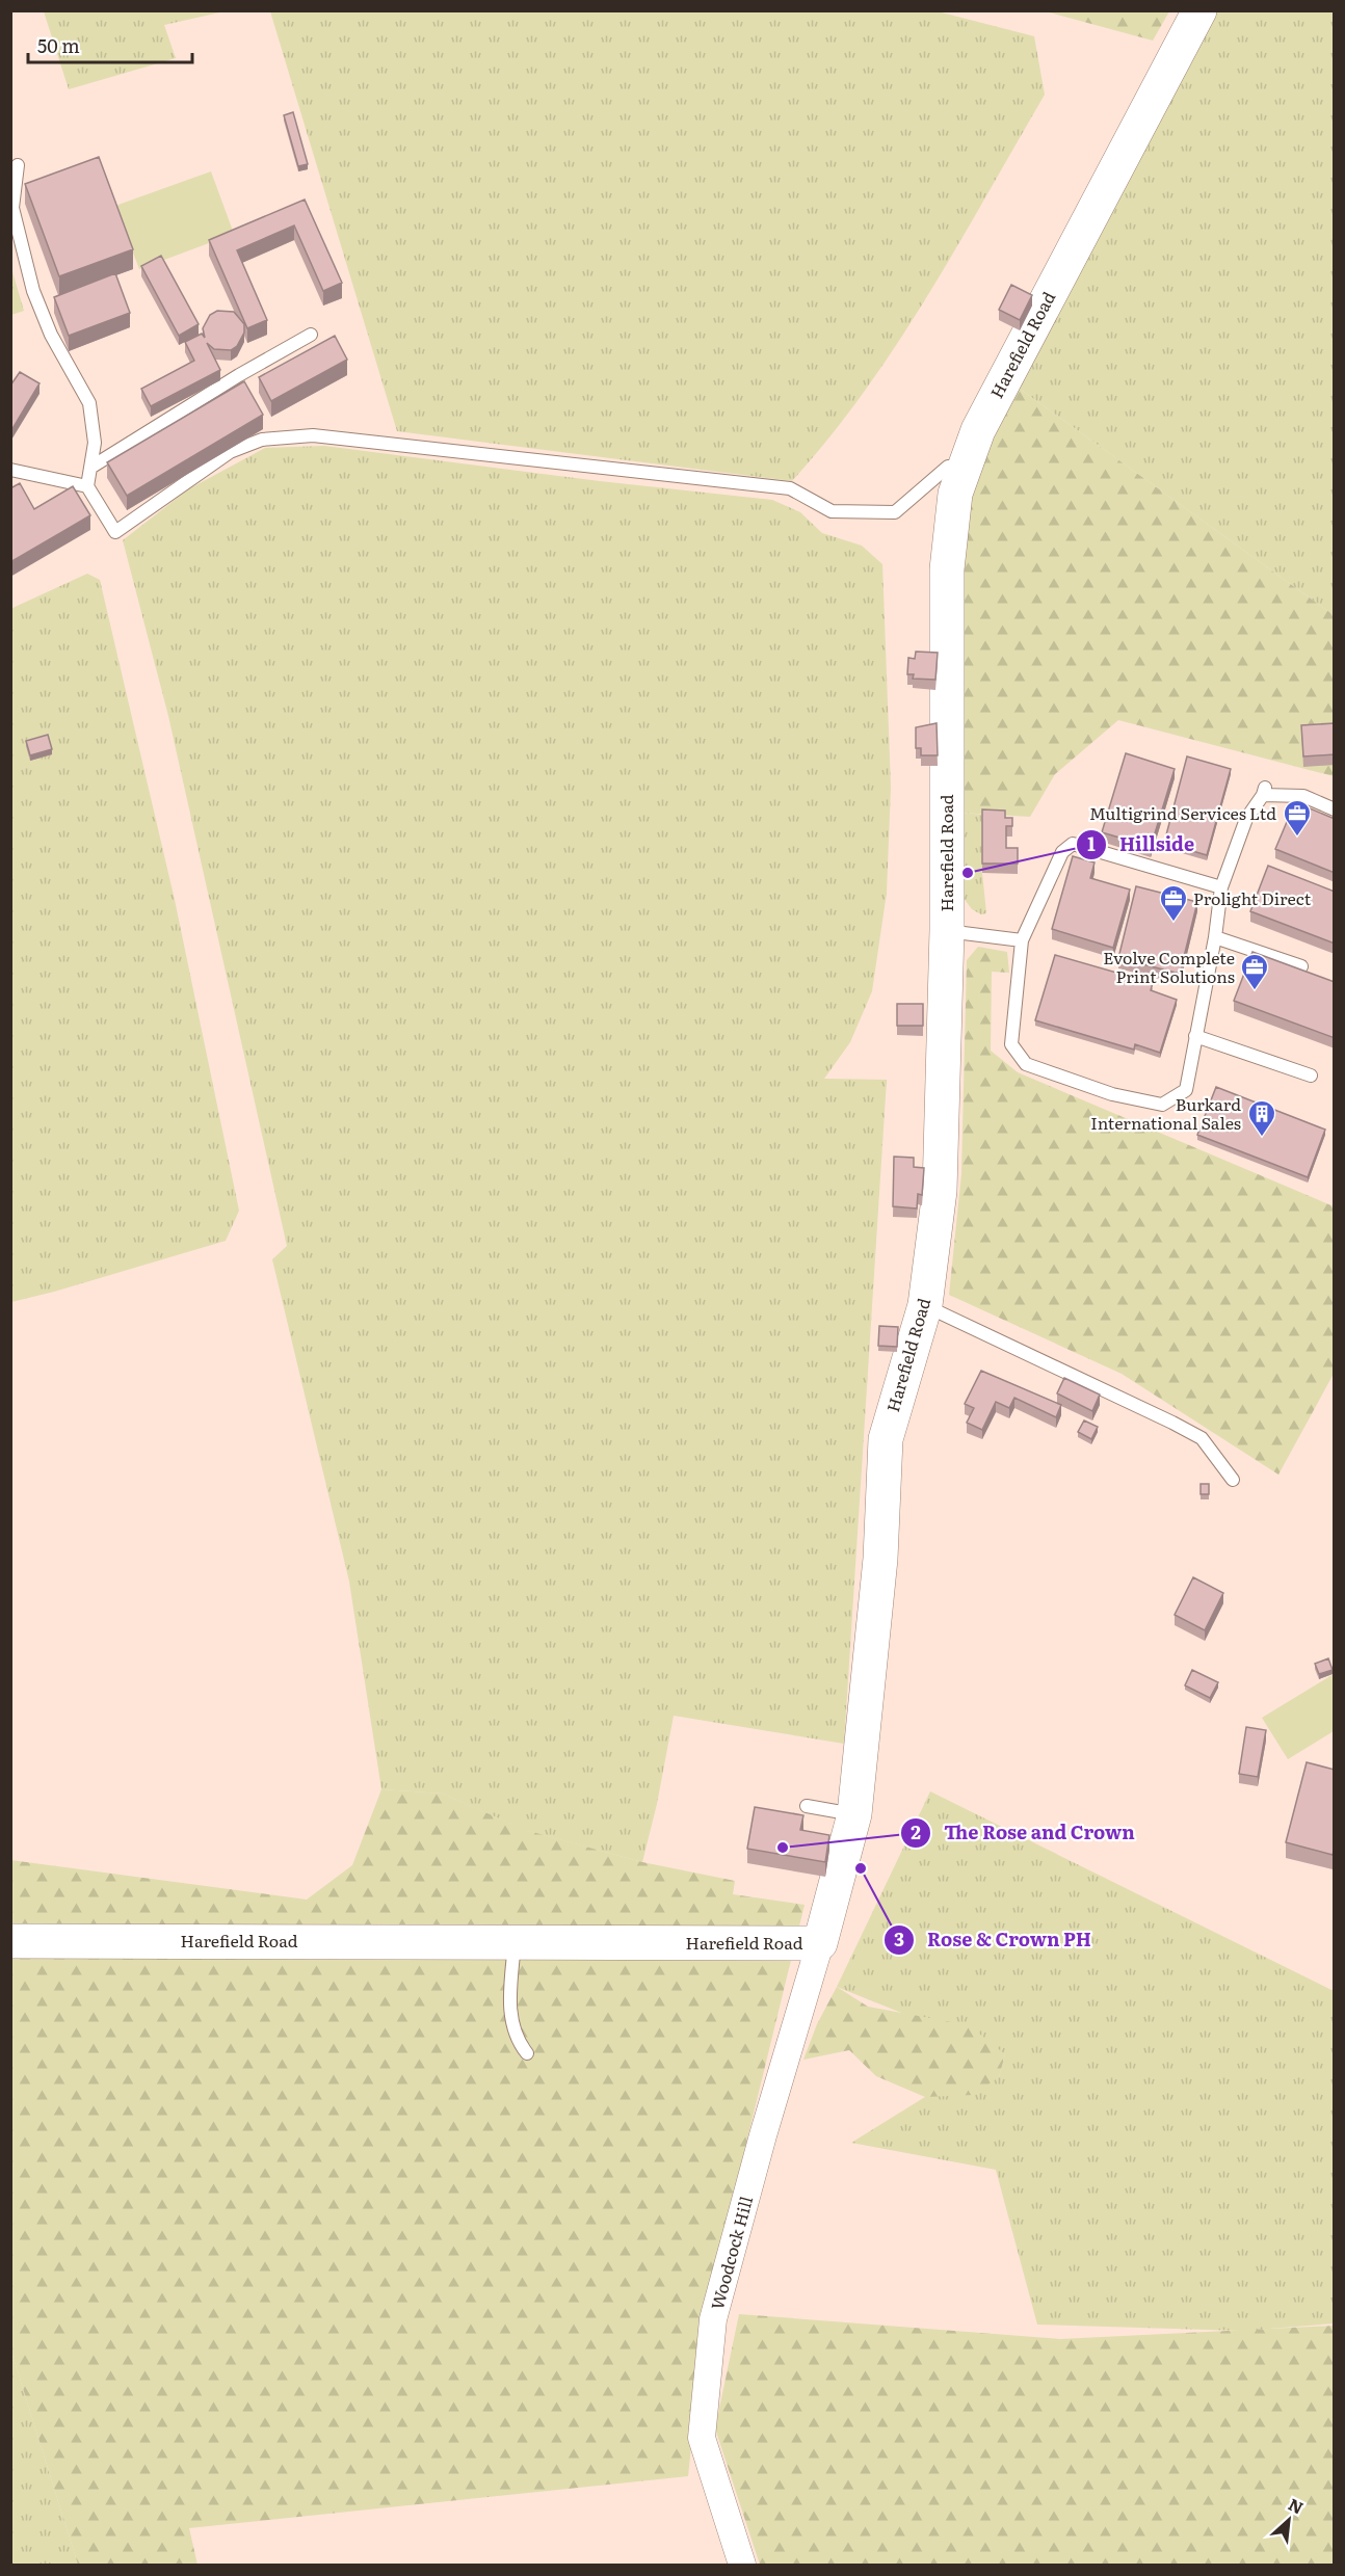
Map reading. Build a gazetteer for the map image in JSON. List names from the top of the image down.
{
  "streets": {
    "street": ["Harefield Road", "Woodcock Hill"]
  },
  "crossings": [
    ["Harefield Road", "Woodcock Hill"]
  ],
  "places": {
    "office": ["Multigrind Services Ltd", "Prolight Direct", "Evolve Complete Print Solutions"],
    "other": ["Hillside", "The Rose and Crown", "Rose & Crown PH"],
    "building": ["Burkard International Sales"]
  },
  "scale_bar": "50 m",
  "north": "top right"
}
